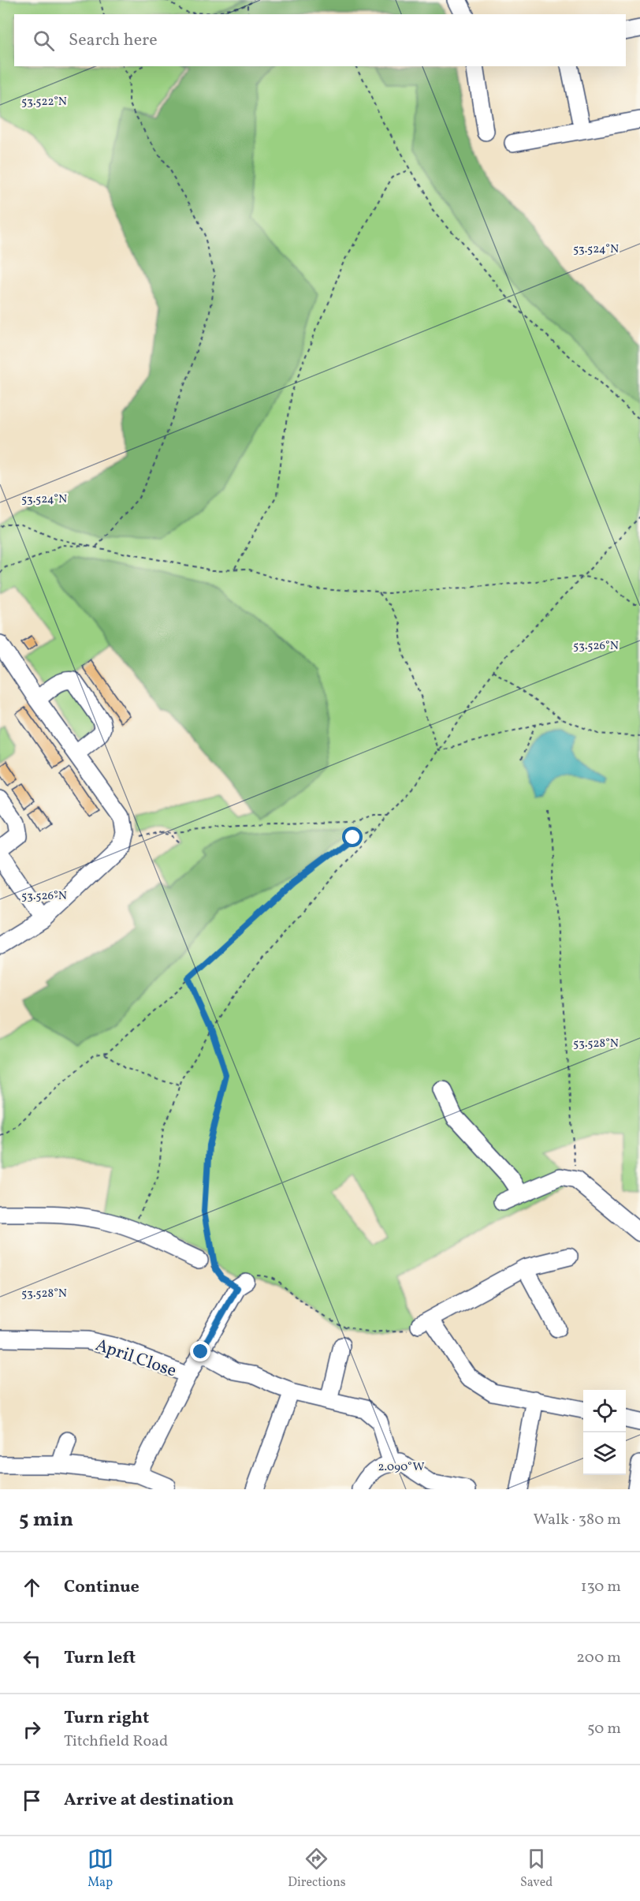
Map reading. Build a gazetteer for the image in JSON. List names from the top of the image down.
{
  "streets": {
    "street": ["April Close"]
  },
  "page": {
    "search": "Search here",
    "heading": ["5 min", "Walk · 380 m"],
    "list": [
      ["Continue", "130 m"],
      ["Turn left", "200 m"],
      ["Turn right", "Titchfield Road", "50 m"],
      "Arrive at destination"
    ],
    "nav": ["Map", "Directions", "Saved"]
  },
  "coordinates": [
    "53.522°N",
    "53.524°N",
    "53.526°N",
    "53.528°N",
    "2.090°W"
  ]
}
